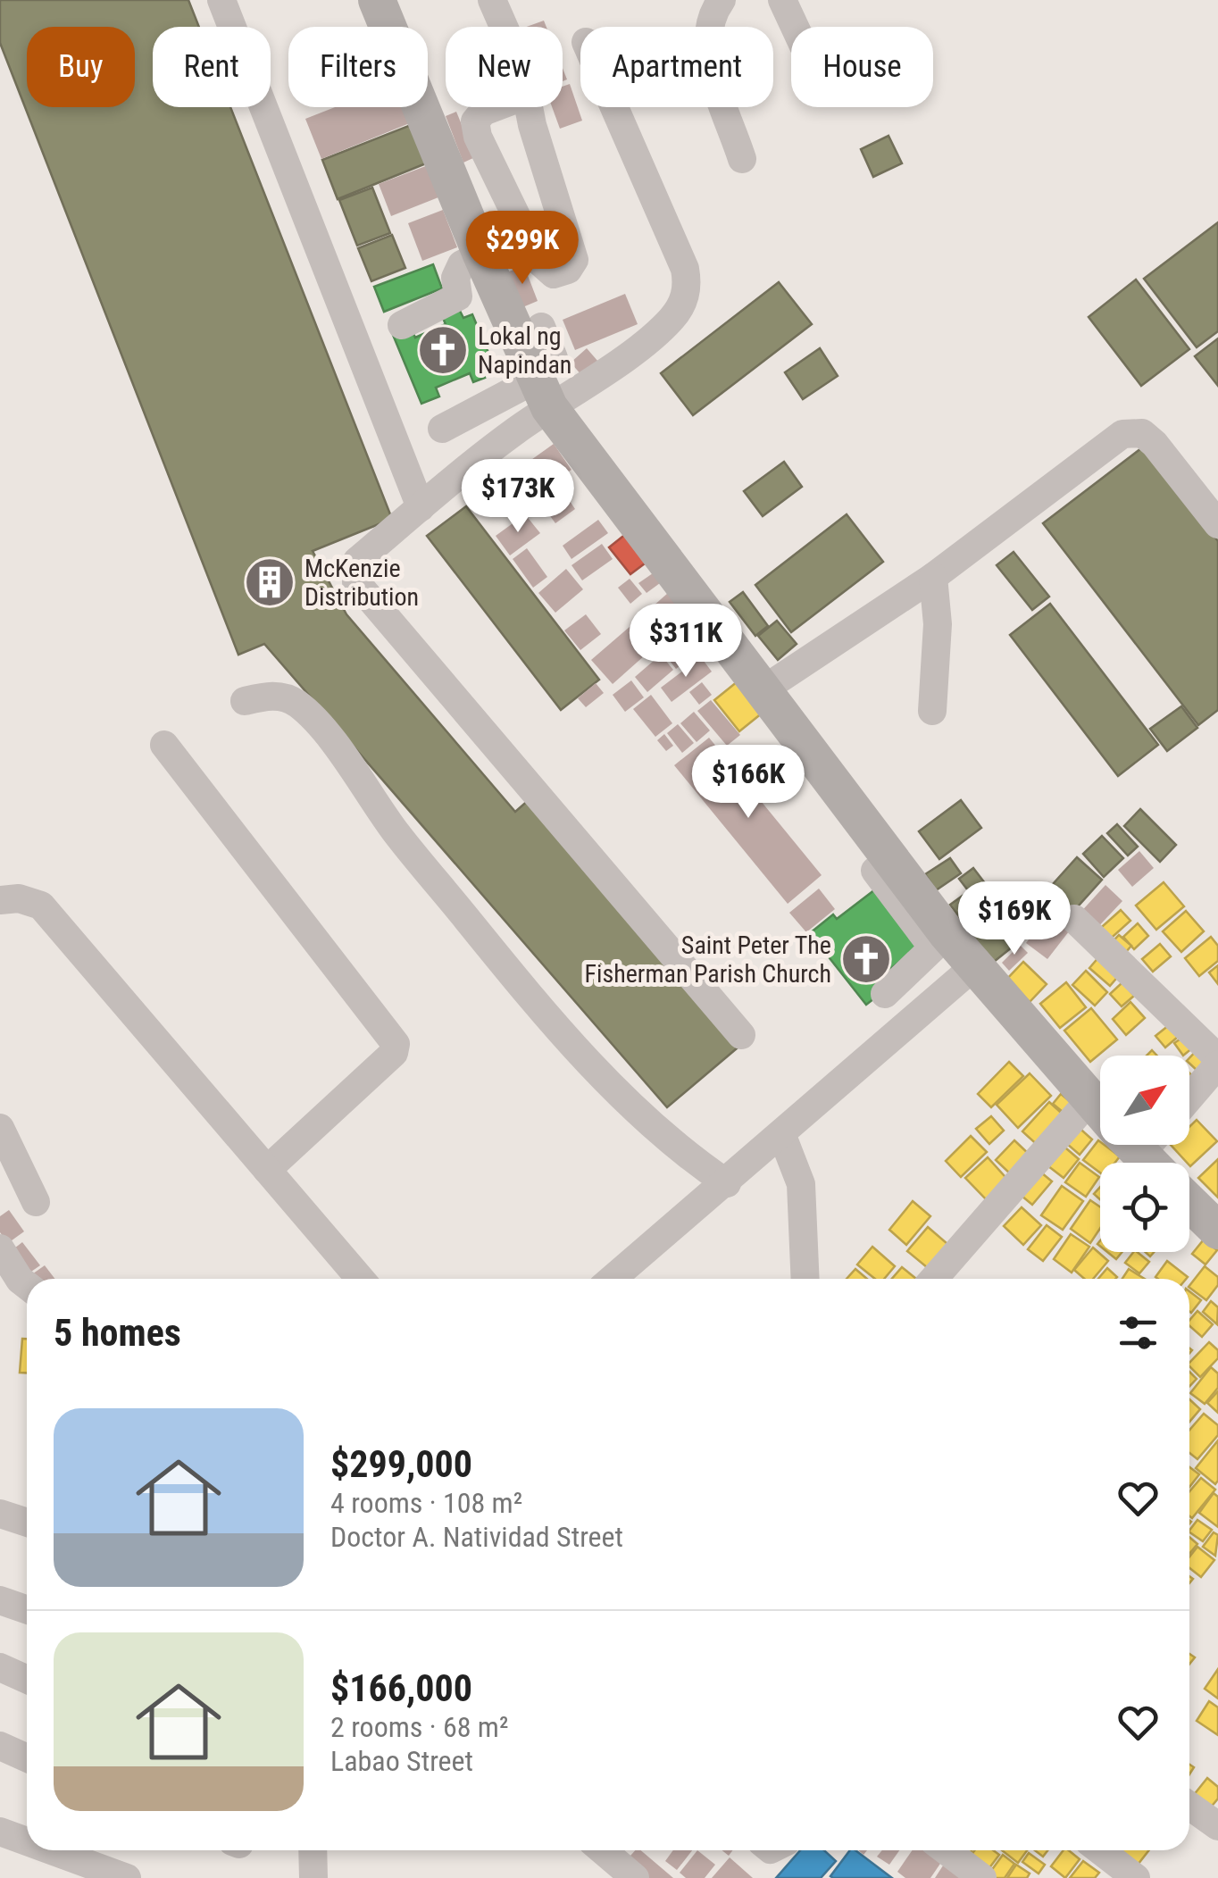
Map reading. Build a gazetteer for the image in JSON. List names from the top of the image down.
{
  "places": {
    "church": ["Lokal ng Napindan", "Saint Peter The Fisherman Parish Church"],
    "building": ["McKenzie Distribution"]
  },
  "north": "top right",
  "page": {
    "chip": [
      "Buy",
      "Rent",
      "Filters",
      "New",
      "Apartment",
      "House"
    ],
    "price": [
      "$299K",
      "$173K",
      "$311K",
      "$166K",
      "$169K"
    ],
    "heading": "5 homes",
    "list": [
      {
        "name": "$299,000",
        "note": "4 rooms · 108 m² · Doctor A. Natividad Street"
      },
      {
        "name": "$166,000",
        "note": "2 rooms · 68 m² · Labao Street"
      }
    ]
  }
}
